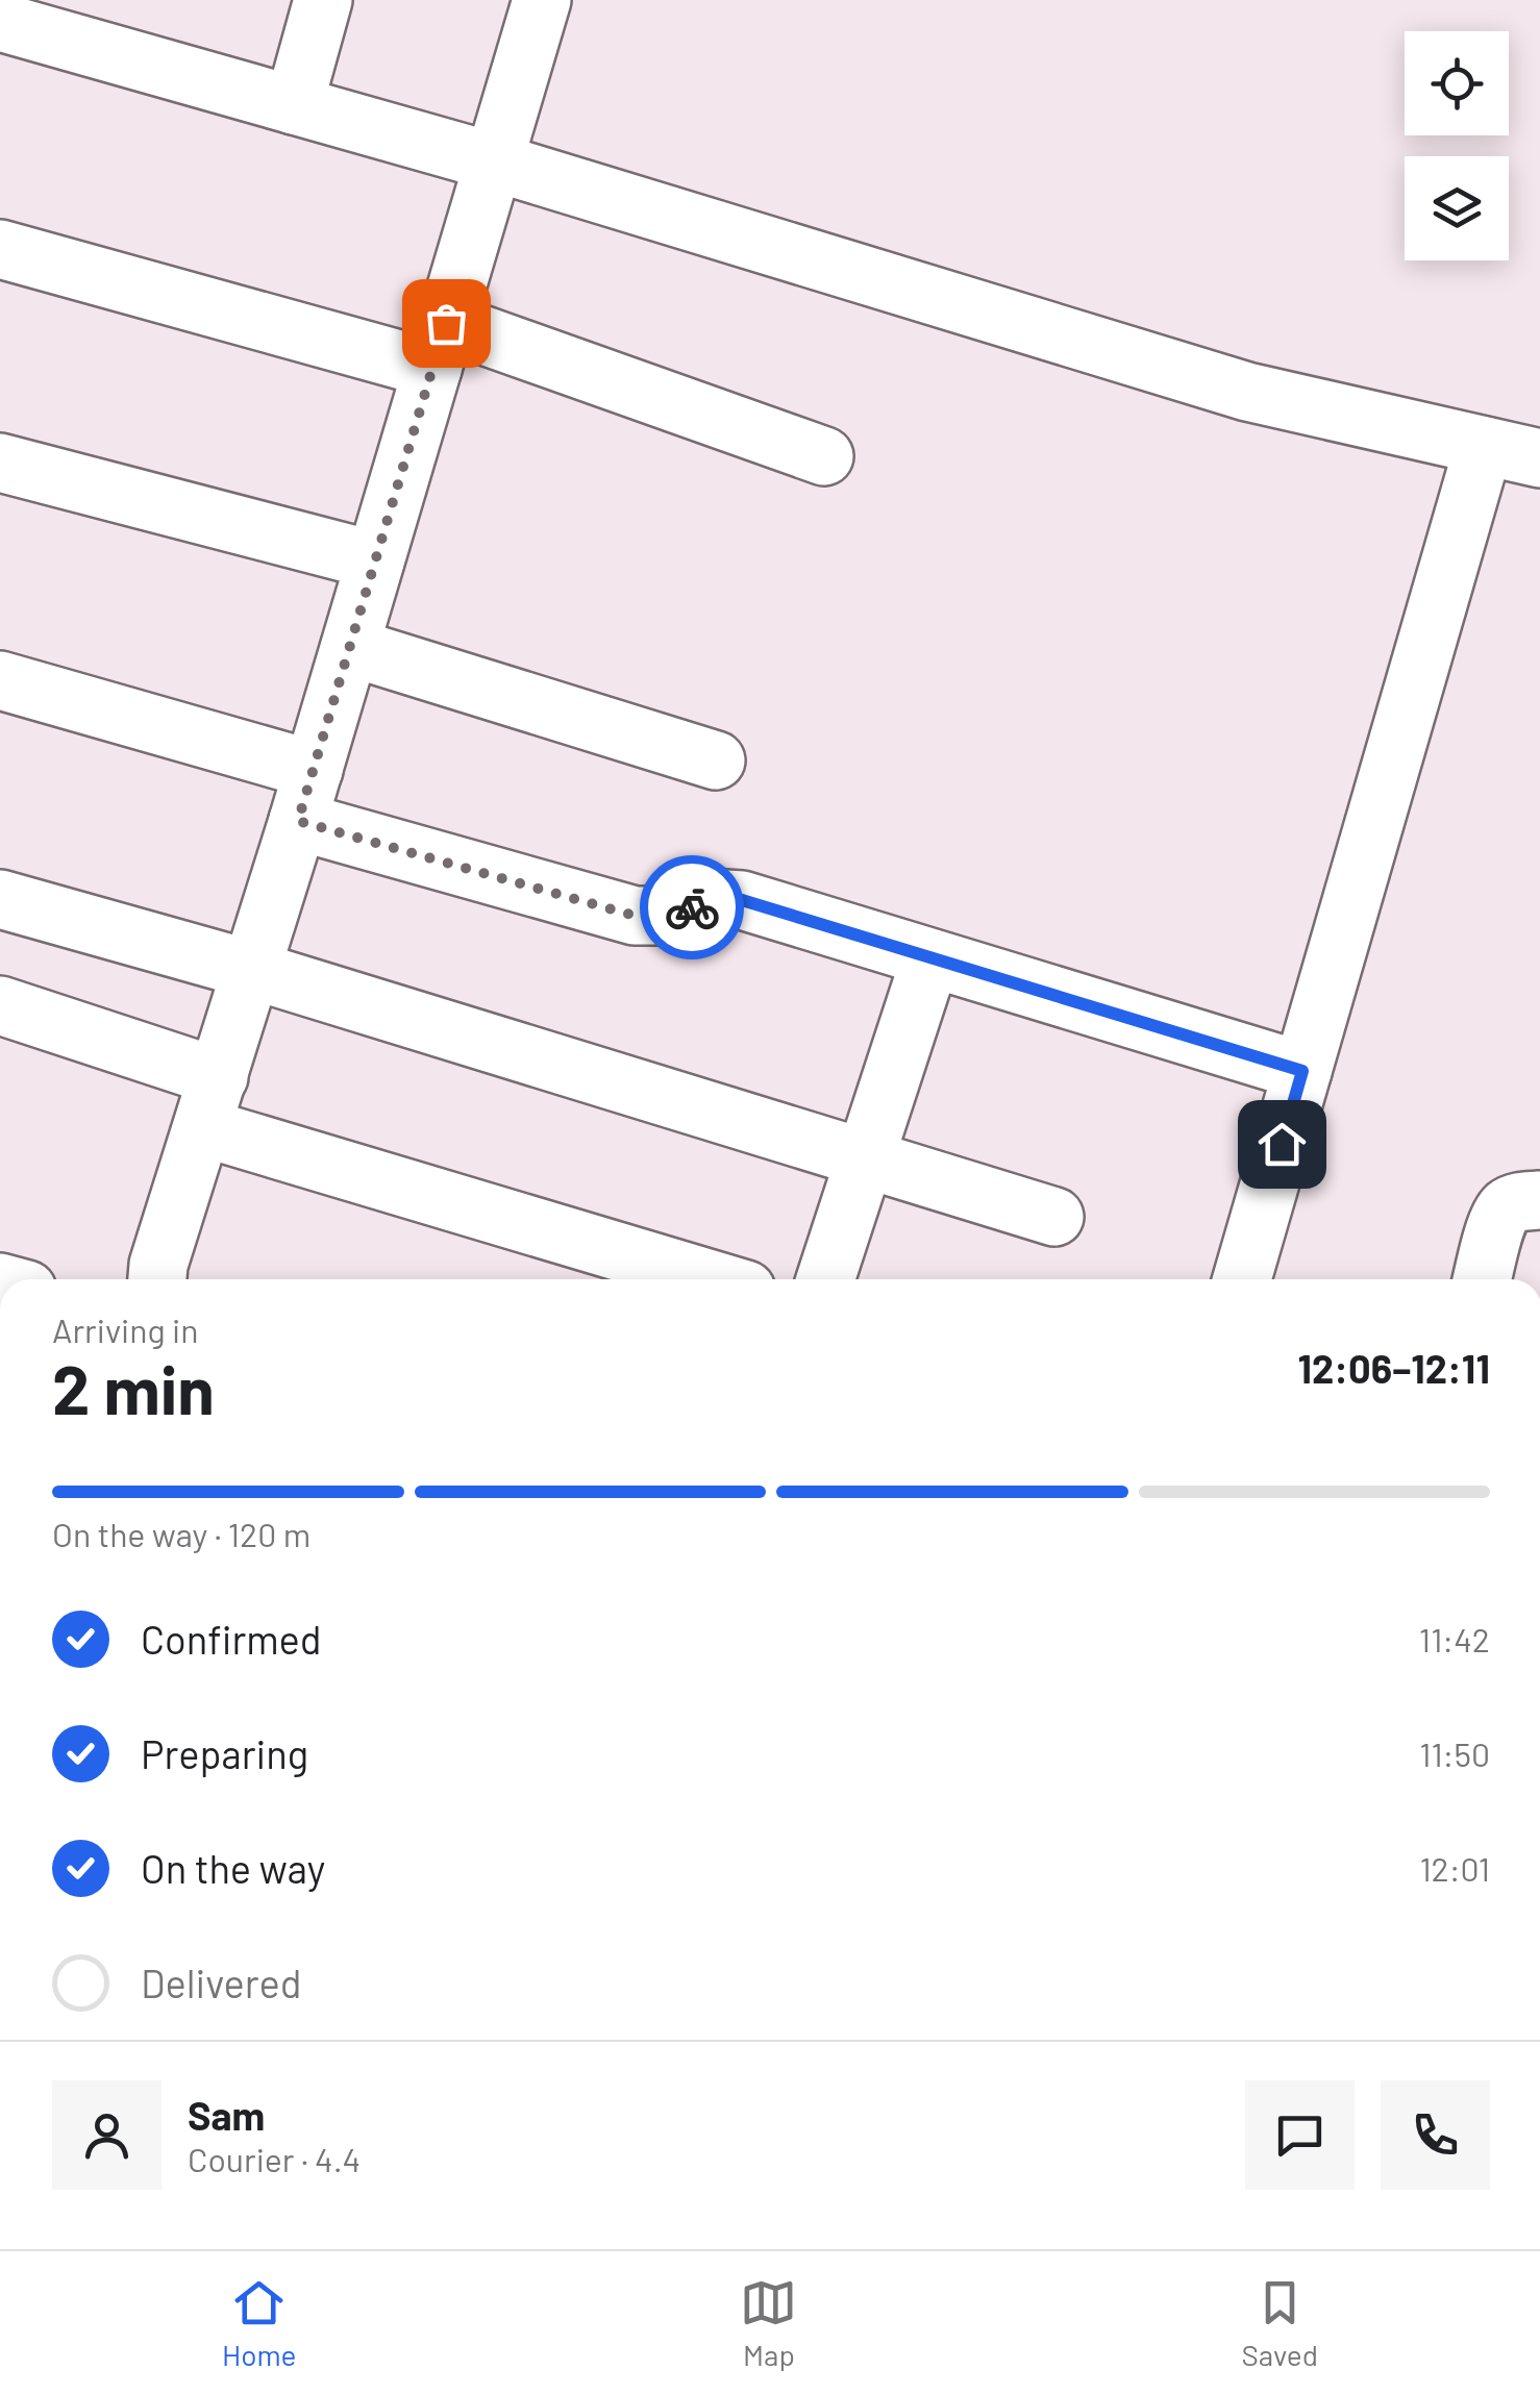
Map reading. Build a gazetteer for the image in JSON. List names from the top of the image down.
{
  "page": {
    "heading": ["2 min", "Arriving in", "12:06–12:11"],
    "panel": ["Sam", "Courier · 4.4"],
    "bar": "On the way · 120 m",
    "list": [
      ["Confirmed", "11:42"],
      ["Preparing", "11:50"],
      ["On the way", "12:01"],
      "Delivered"
    ],
    "tabs": ["Home", "Map", "Saved"]
  }
}
